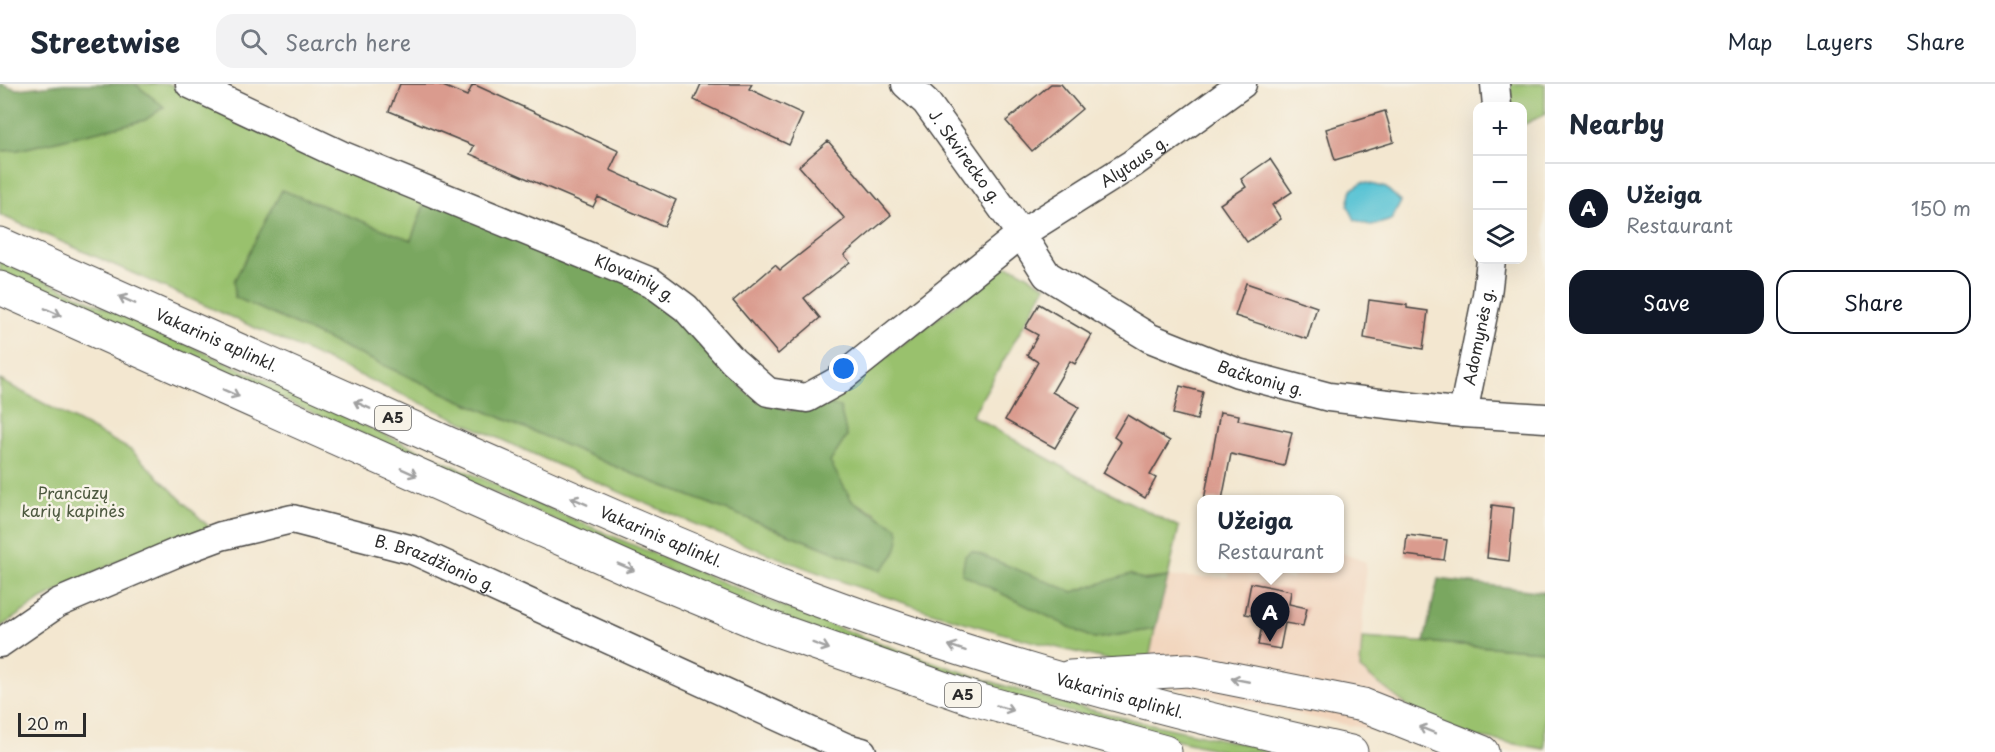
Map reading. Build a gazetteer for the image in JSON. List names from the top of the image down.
{
  "streets": {
    "highway": ["Vakarinis aplinkl.", "A5"],
    "street": [
      "J. Skvirecko g.",
      "Alytaus g.",
      "Klovainių g.",
      "Adomynės g.",
      "Bačkonių g.",
      "B. Brazdžionio g."
    ]
  },
  "crossings": [
    ["J. Skvirecko g.", "Alytaus g."],
    ["J. Skvirecko g.", "Klovainių g."],
    ["J. Skvirecko g.", "Bačkonių g."],
    ["Alytaus g.", "Klovainių g."],
    ["Alytaus g.", "Bačkonių g."],
    ["Klovainių g.", "Bačkonių g."],
    ["Adomynės g.", "Bačkonių g."]
  ],
  "parks": ["Prancūzų karių kapinės"],
  "scale_bar": "20 m",
  "page": {
    "header": "Streetwise",
    "search": "Search here",
    "nav": ["Map", "Layers", "Share"],
    "heading": "Nearby",
    "map_buttons": ["+", "−"],
    "list": [
      {
        "mark": "A",
        "name": "Užeiga",
        "note": "Restaurant",
        "value": "150 m"
      }
    ],
    "buttons": ["Save", "Share"],
    "popup": ["Užeiga", "Restaurant"],
    "pins": "A",
    "scale": "20 m"
  }
}
